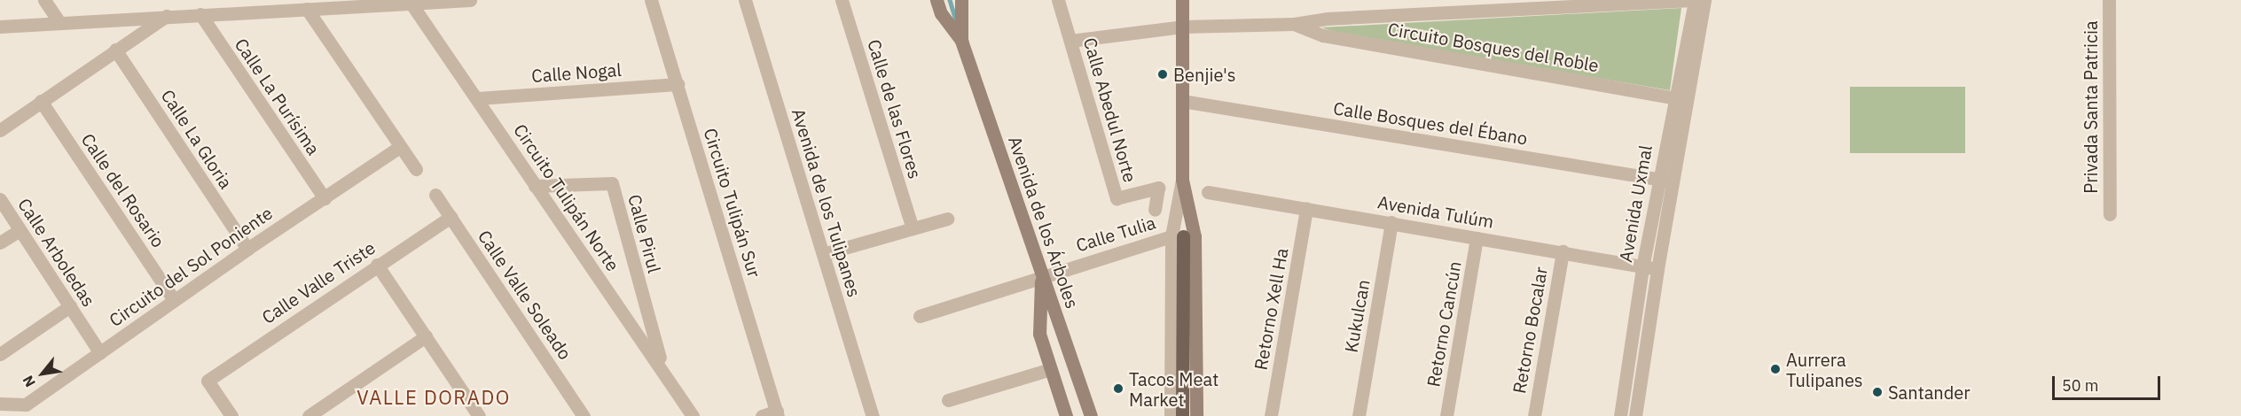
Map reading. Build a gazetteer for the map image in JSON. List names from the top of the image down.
{
  "streets": {
    "main road": ["Avenida de los Árboles"],
    "street": [
      "Circuito Bosques del Roble",
      "Calle Nogal",
      "Calle La Purísima",
      "Privada Santa Patricia",
      "Calle de las Flores",
      "Calle Abedul Norte",
      "Calle Bosques del Ébano",
      "Calle La Gloria",
      "Calle del Rosario",
      "Circuito Tulipán Norte",
      "Circuito Tulipán Sur",
      "Avenida de los Tulipanes",
      "Avenida Uxmal",
      "Avenida Tulúm",
      "Calle Pirul",
      "Calle Tulia",
      "Calle Arboledas",
      "Circuito del Sol Poniente",
      "Calle Valle Triste",
      "Calle Valle Soleado",
      "Retorno Xell Ha",
      "Kukulcan",
      "Retorno Cancún",
      "Retorno Bocalar"
    ]
  },
  "crossings": [
    ["Circuito Bosques del Roble", "Calle Abedul Norte"],
    ["Circuito Bosques del Roble", "Avenida Uxmal"],
    ["Calle Nogal", "Circuito Tulipán Norte"],
    ["Calle Nogal", "Circuito Tulipán Sur"],
    ["Calle La Purísima", "Circuito del Sol Poniente"],
    ["Calle Bosques del Ébano", "Avenida Uxmal"],
    ["Calle La Gloria", "Circuito del Sol Poniente"],
    ["Calle del Rosario", "Circuito del Sol Poniente"],
    ["Circuito Tulipán Norte", "Calle Pirul"],
    ["Avenida Uxmal", "Avenida Tulúm"],
    ["Avenida Tulúm", "Retorno Xell Ha"],
    ["Avenida Tulúm", "Kukulcan"],
    ["Avenida Tulúm", "Retorno Cancún"],
    ["Avenida Tulúm", "Retorno Bocalar"],
    ["Avenida de los Árboles", "Calle Tulia"],
    ["Calle Arboledas", "Circuito del Sol Poniente"],
    ["Calle Valle Triste", "Calle Valle Soleado"]
  ],
  "districts": ["VALLE DORADO"],
  "places": [
    "Benjie's",
    "Aurrera Tulipanes",
    "Tacos Meat Market",
    "Santander"
  ],
  "scale_bar": "50 m",
  "north": "bottom left"
}
